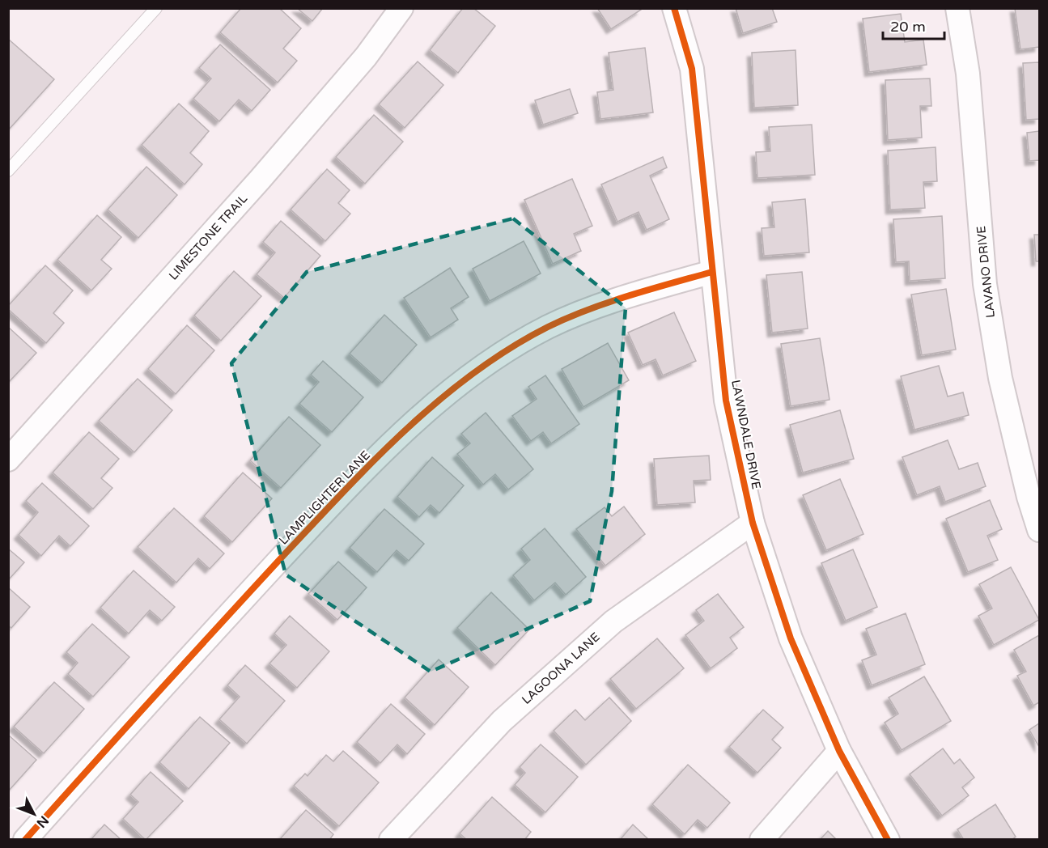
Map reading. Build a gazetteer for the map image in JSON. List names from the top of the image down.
{
  "streets": {
    "street": [
      "LIMESTONE TRAIL",
      "LAVANO DRIVE",
      "LAWNDALE DRIVE",
      "LAMPLIGHTER LANE",
      "LAGOONA LANE"
    ]
  },
  "crossings": [
    ["LAWNDALE DRIVE", "LAMPLIGHTER LANE"],
    ["LAWNDALE DRIVE", "LAGOONA LANE"]
  ],
  "scale_bar": "20 m",
  "north": "bottom right"
}
